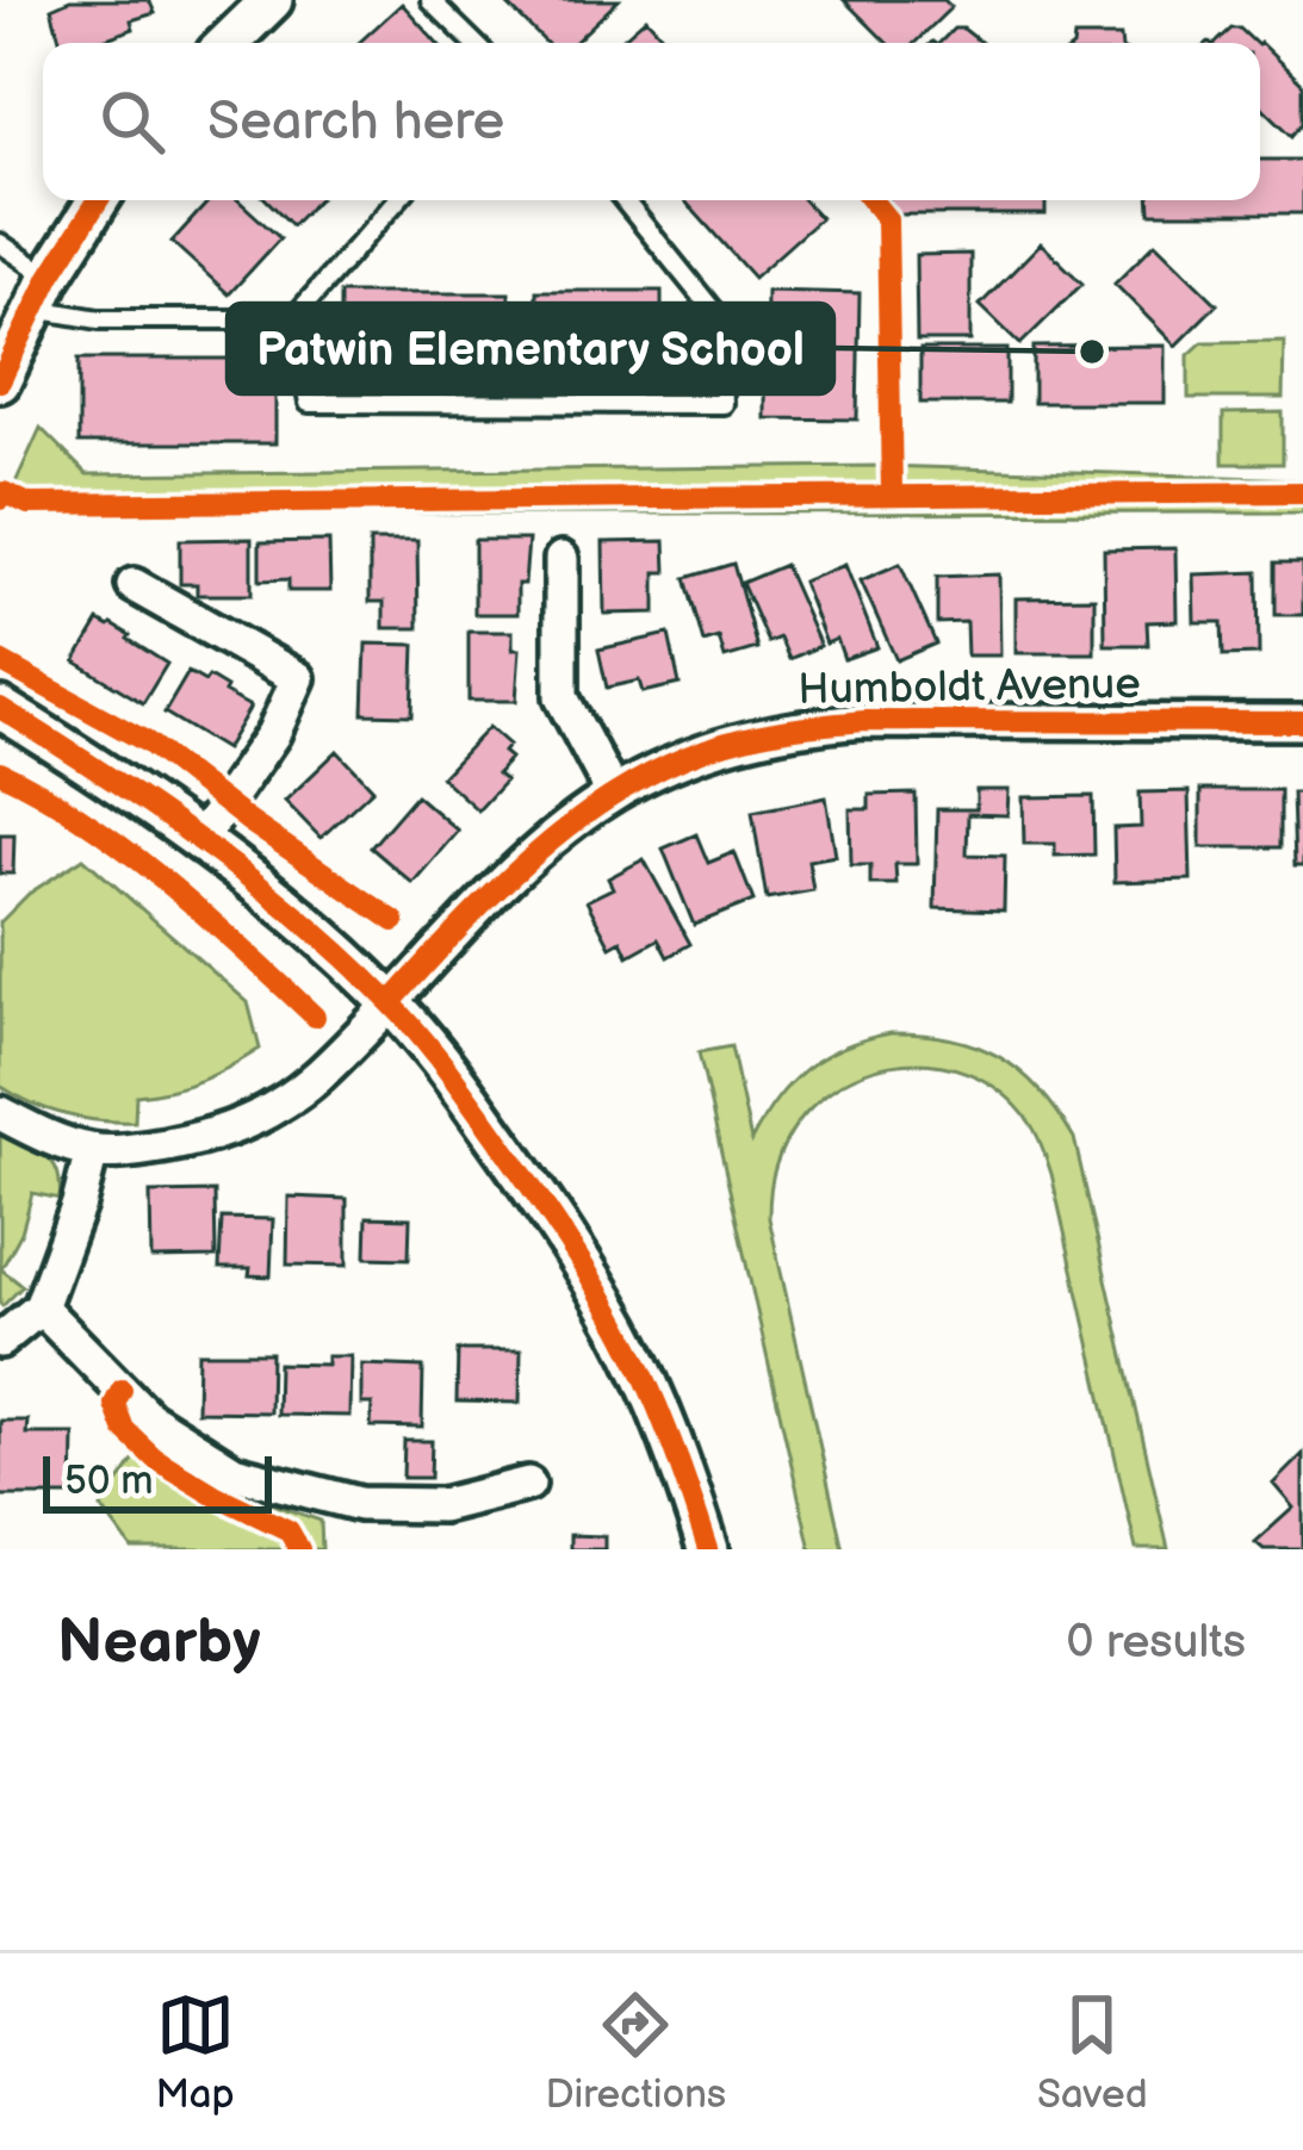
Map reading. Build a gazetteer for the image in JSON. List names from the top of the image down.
{
  "streets": {
    "street": ["Humboldt Avenue"]
  },
  "places": ["Patwin Elementary School"],
  "scale_bar": "50 m",
  "page": {
    "search": "Search here",
    "scale": "50 m",
    "heading": ["Nearby", "0 results"],
    "nav": ["Map", "Directions", "Saved"]
  }
}
